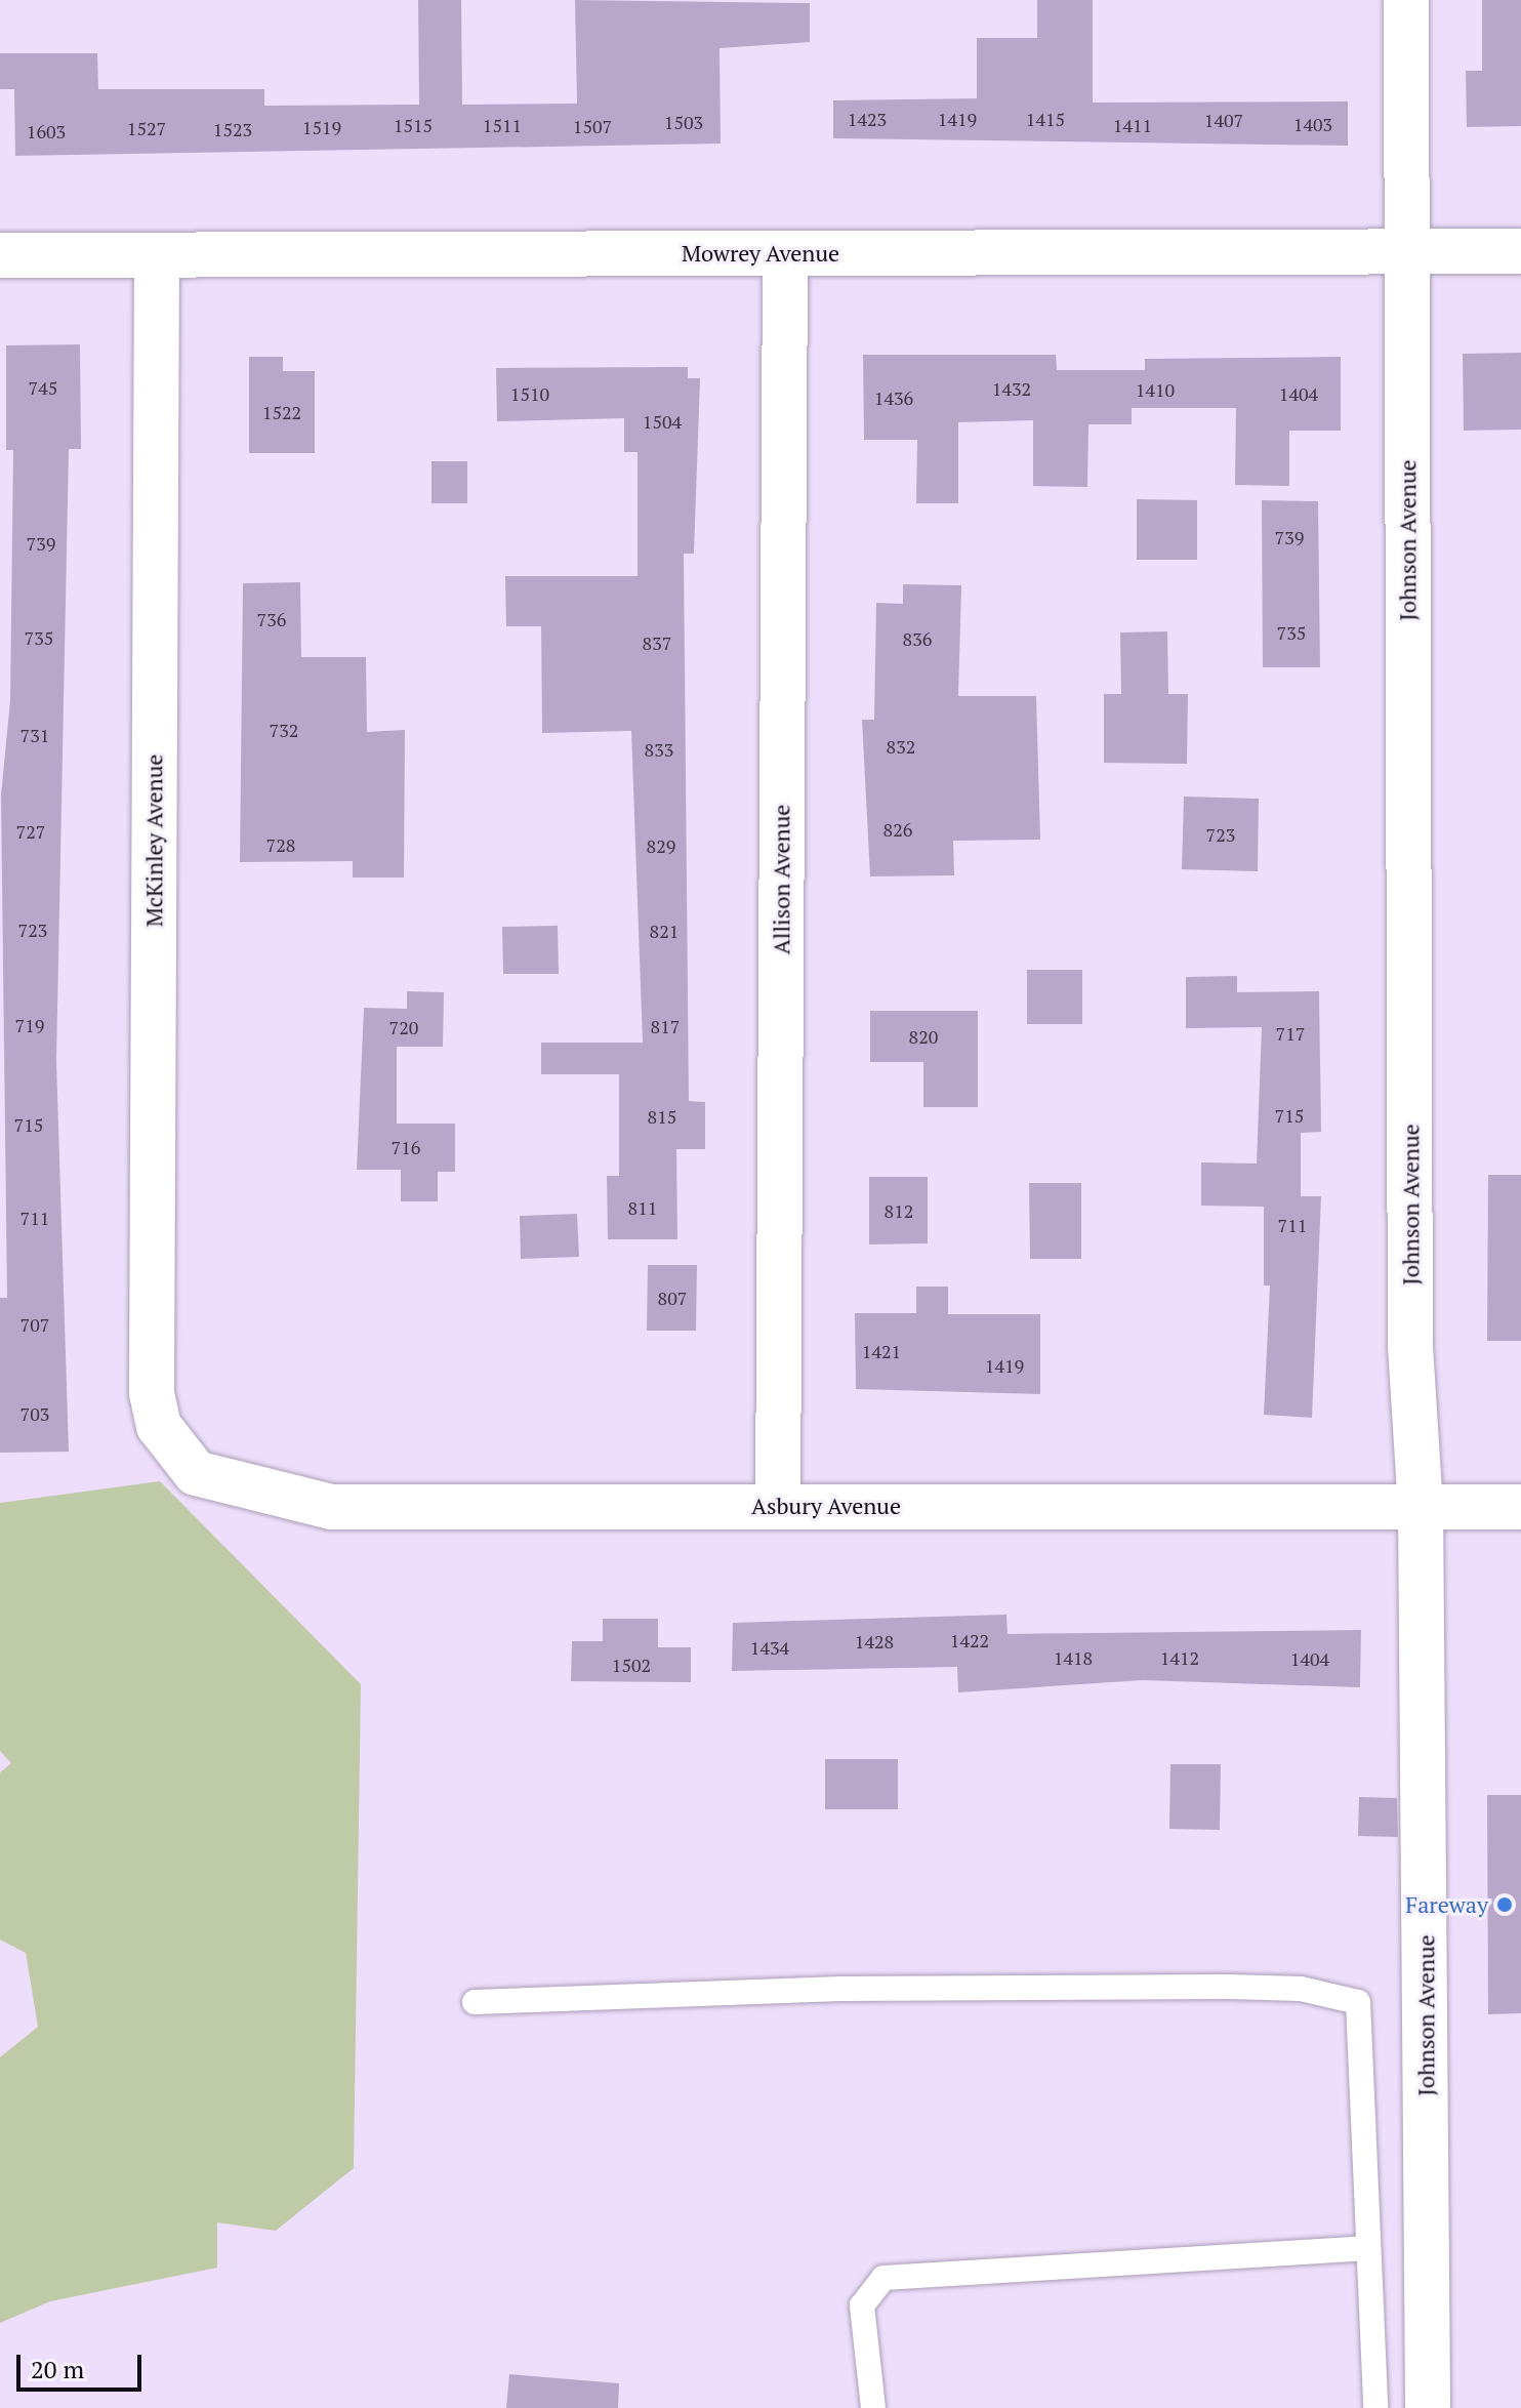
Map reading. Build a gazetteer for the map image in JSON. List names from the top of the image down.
{
  "streets": {
    "street": [
      "Mowrey Avenue",
      "Johnson Avenue",
      "McKinley Avenue",
      "Allison Avenue",
      "Asbury Avenue"
    ]
  },
  "crossings": [
    ["Mowrey Avenue", "Johnson Avenue"],
    ["Mowrey Avenue", "McKinley Avenue"],
    ["Mowrey Avenue", "Allison Avenue"],
    ["Johnson Avenue", "Asbury Avenue"],
    ["McKinley Avenue", "Asbury Avenue"],
    ["Allison Avenue", "Asbury Avenue"]
  ],
  "places": ["Fareway"],
  "house_numbers": [
    "1423",
    "1419",
    "1415",
    "1407",
    "1503",
    "1403",
    "1515",
    "1511",
    "1411",
    "1507",
    "1519",
    "1527",
    "1523",
    "1603",
    "745",
    "1432",
    "1410",
    "1510",
    "1404",
    "1436",
    "1522",
    "1504",
    "739",
    "739",
    "736",
    "735",
    "735",
    "836",
    "837",
    "732",
    "731",
    "832",
    "833",
    "826",
    "727",
    "723",
    "728",
    "829",
    "723",
    "821",
    "719",
    "817",
    "720",
    "717",
    "820",
    "715",
    "815",
    "715",
    "716",
    "811",
    "812",
    "711",
    "711",
    "807",
    "707",
    "1421",
    "1419",
    "703",
    "1422",
    "1428",
    "1434",
    "1418",
    "1412",
    "1404",
    "1502"
  ],
  "scale_bar": "20 m"
}
